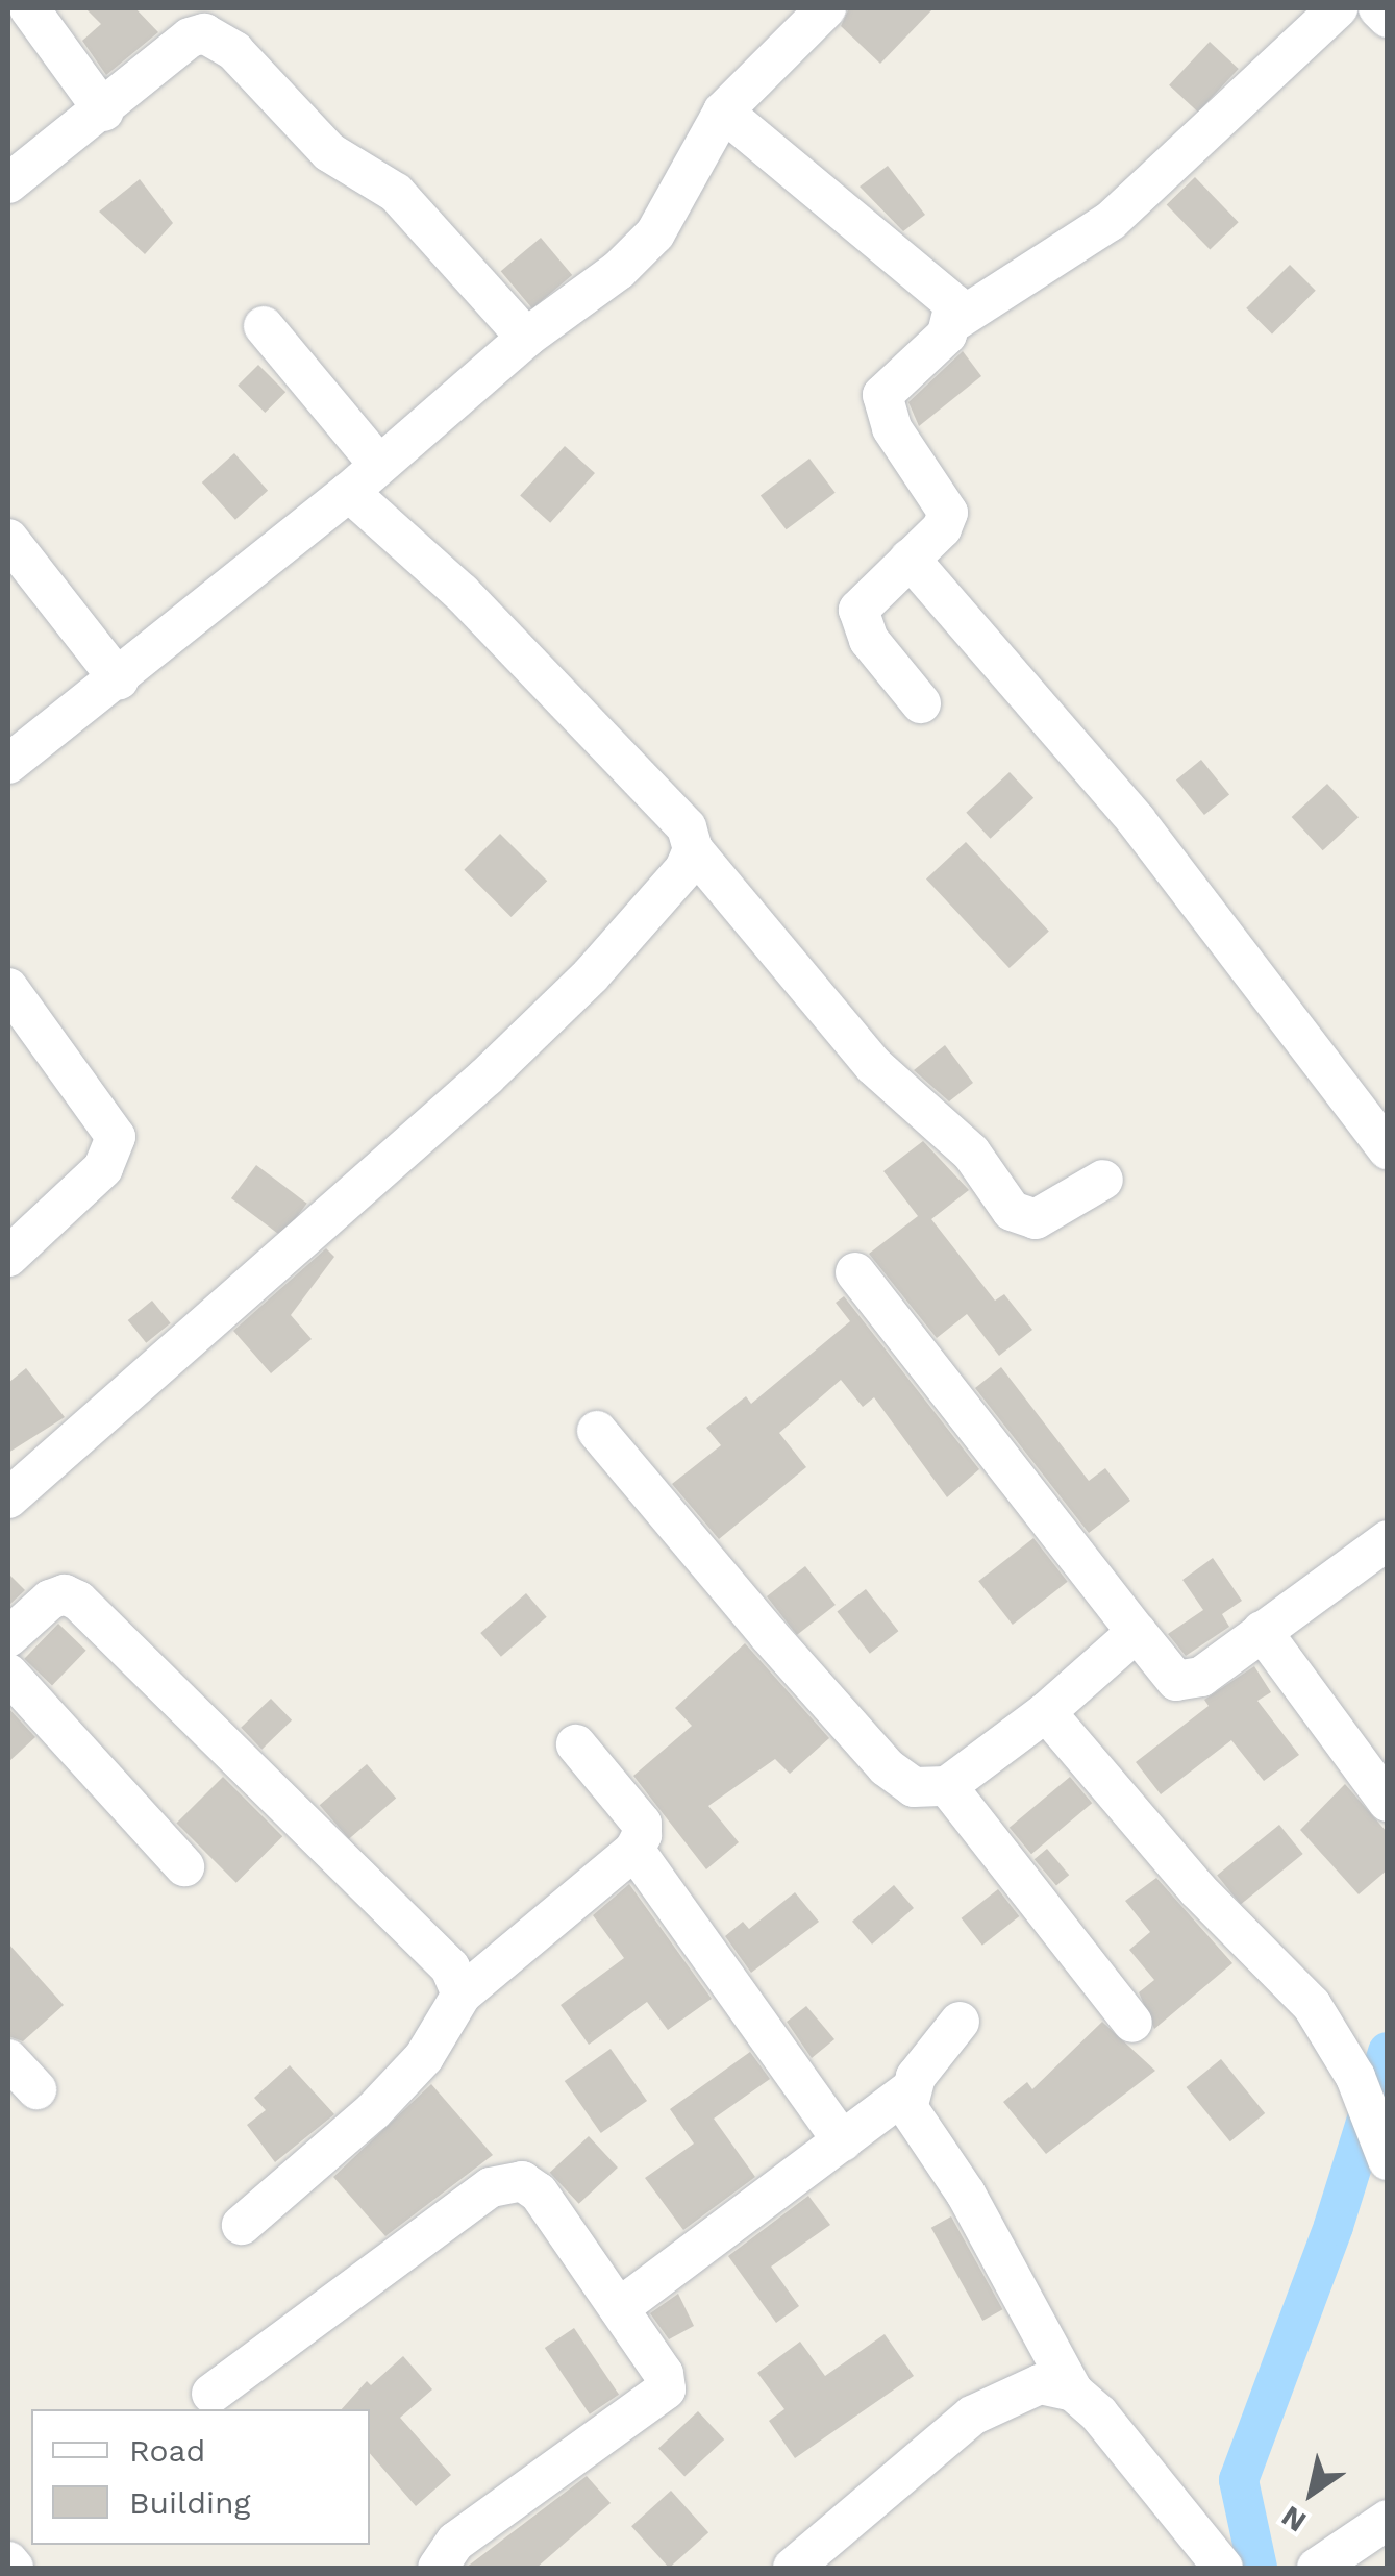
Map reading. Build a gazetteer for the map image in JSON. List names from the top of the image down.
{
  "legend": ["Road", "Building"],
  "north": "bottom left"
}
